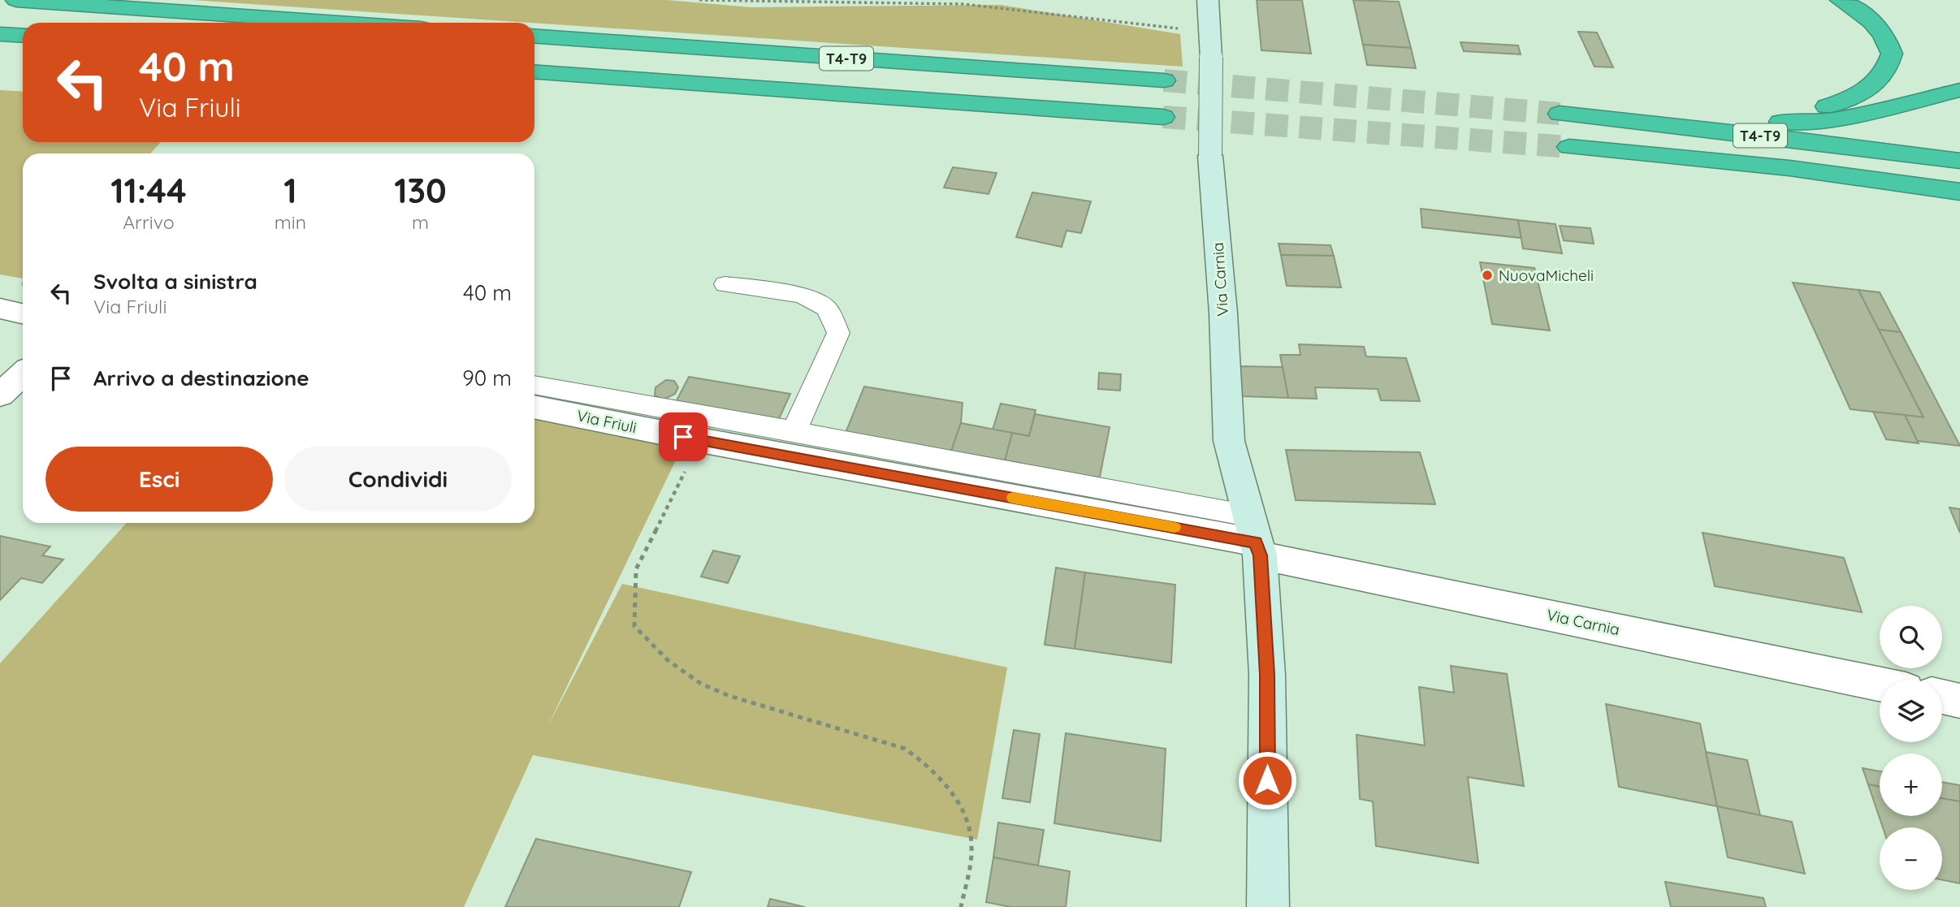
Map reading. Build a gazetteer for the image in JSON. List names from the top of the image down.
{
  "streets": {
    "highway": ["T4-T9"],
    "street": ["Via Carnia", "Via Friuli"]
  },
  "crossings": [
    ["Via Carnia", "Via Friuli"]
  ],
  "places": ["NuovaMicheli"],
  "page": {
    "turn": ["40 m", "Via Friuli"],
    "eta": [
      "11:44",
      "Arrivo",
      "1",
      "min",
      "130",
      "m"
    ],
    "list": [
      {
        "name": "Svolta a sinistra",
        "note": "Via Friuli",
        "value": "40 m"
      },
      {
        "name": "Arrivo a destinazione",
        "value": "90 m"
      }
    ],
    "buttons": ["Esci", "Condividi"],
    "map_buttons": ["+", "−"]
  }
}
